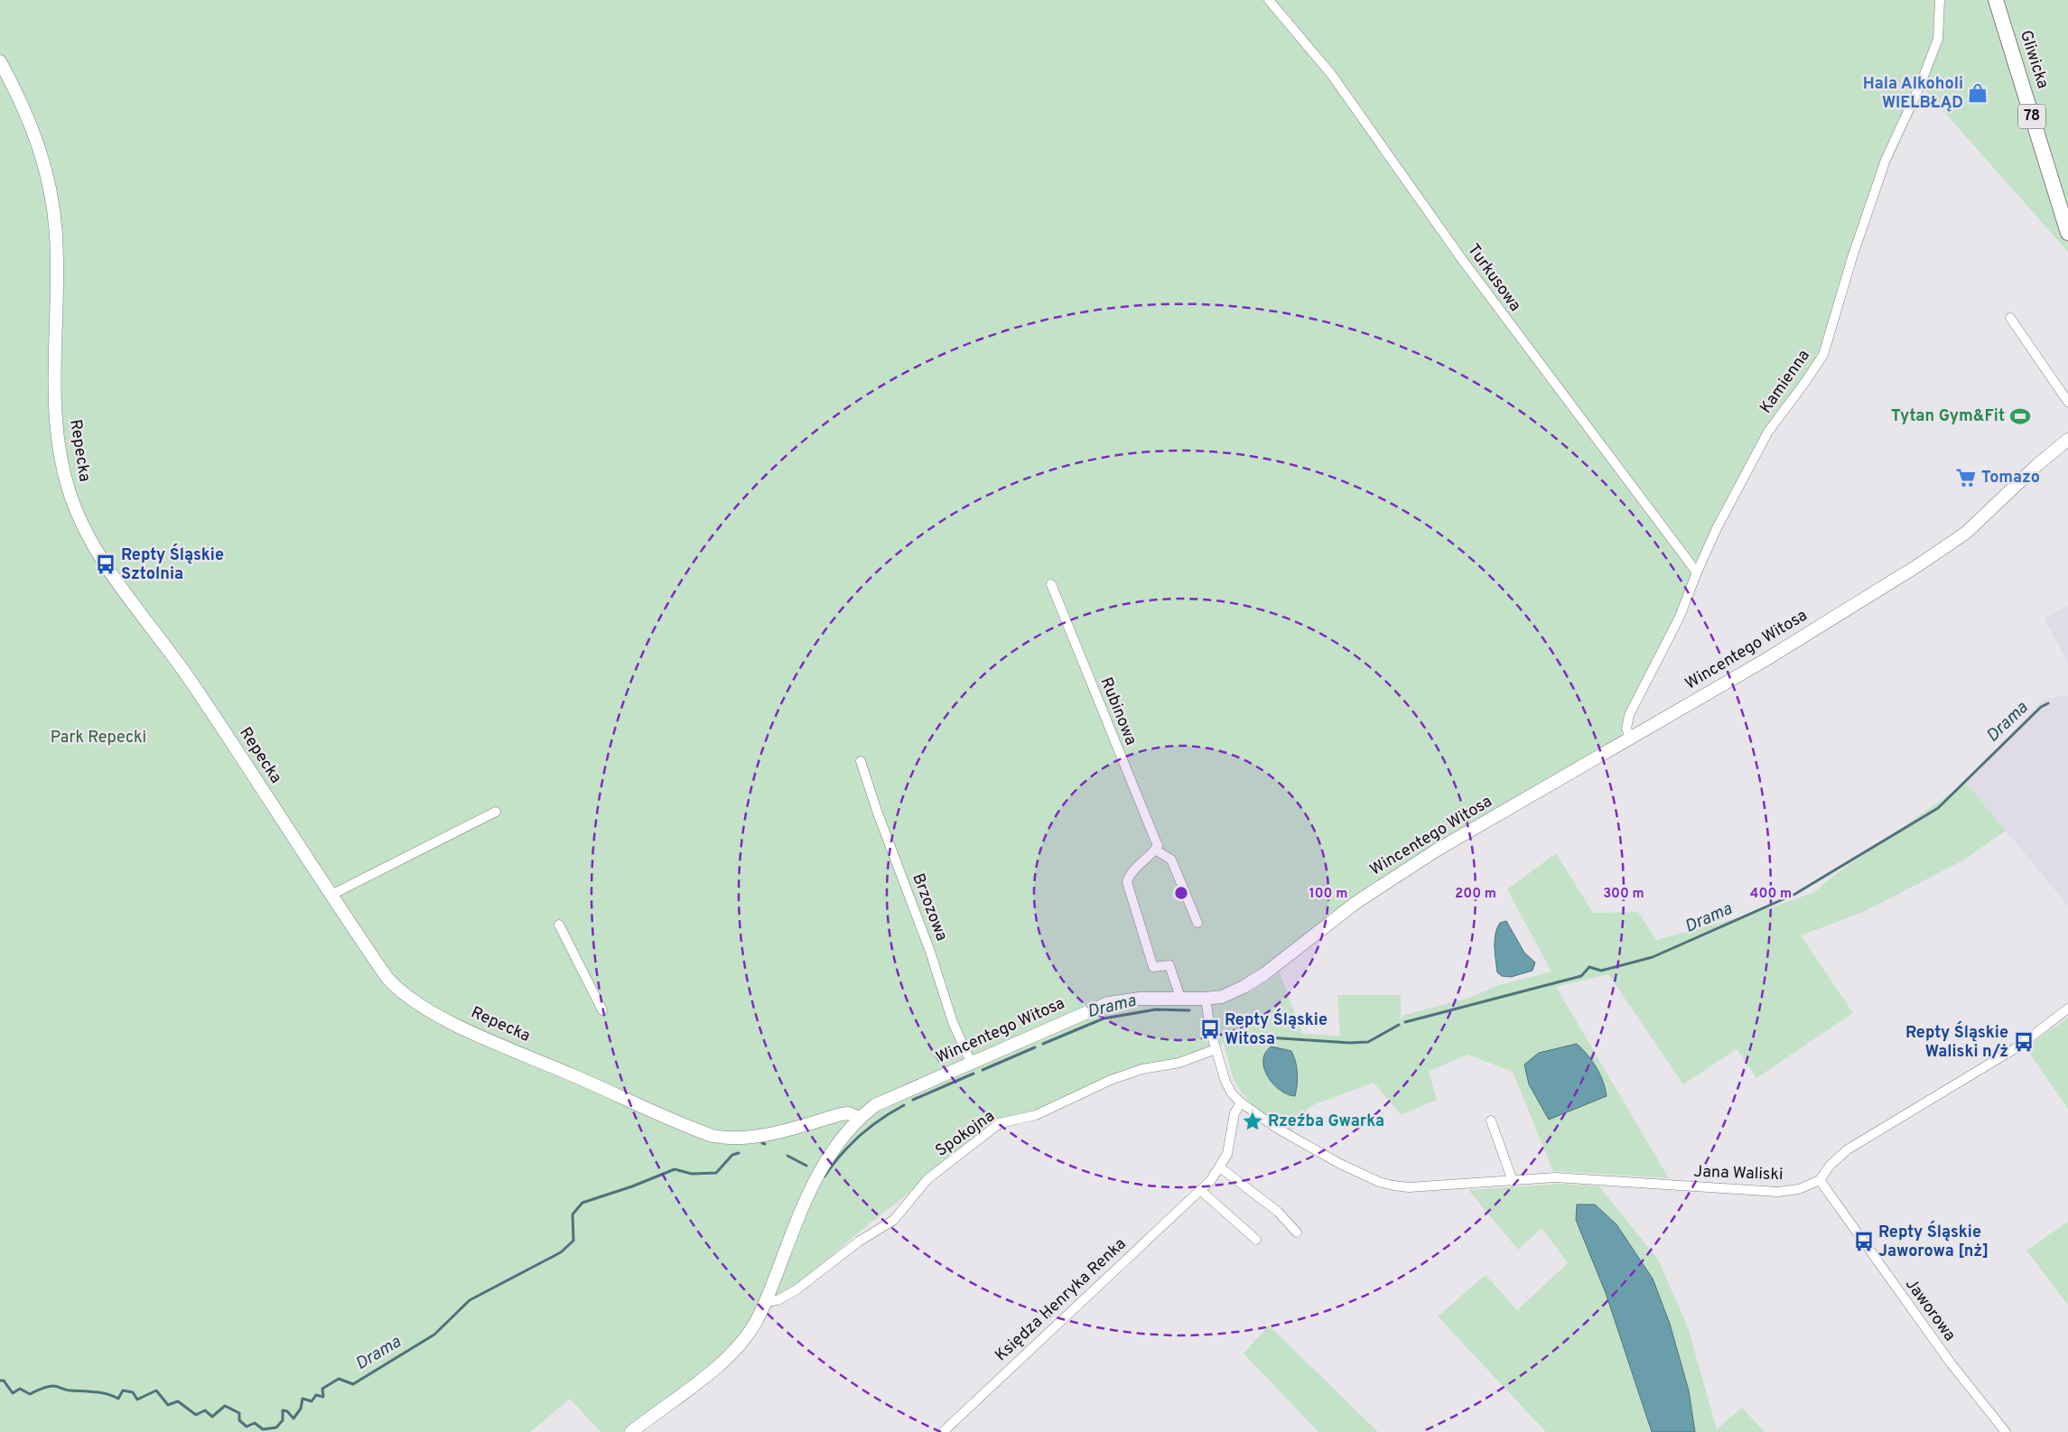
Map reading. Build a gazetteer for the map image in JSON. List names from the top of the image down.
{
  "streets": {
    "main road": ["Gliwicka", "78"],
    "street": [
      "Turkusowa",
      "Kamienna",
      "Repecka",
      "Wincentego Witosa",
      "Rubinowa",
      "Brzozowa",
      "Spokojna",
      "Jana Waliski",
      "Księdza Henryka Renka",
      "Jaworowa"
    ]
  },
  "crossings": [
    ["Turkusowa", "Kamienna"],
    ["Kamienna", "Wincentego Witosa"],
    ["Repecka", "Wincentego Witosa"],
    ["Wincentego Witosa", "Brzozowa"],
    ["Wincentego Witosa", "Spokojna"],
    ["Wincentego Witosa", "Jana Waliski"],
    ["Spokojna", "Jana Waliski"],
    ["Jana Waliski", "Księdza Henryka Renka"],
    ["Jana Waliski", "Jaworowa"]
  ],
  "water": ["Drama"],
  "parks": ["Park Repecki"],
  "places": {
    "shop": ["Hala Alkoholi WIELBŁĄD"],
    "sports": ["Tytan Gym&Fit"],
    "supermarket": ["Tomazo"],
    "bus stop": [
      "Repty Śląskie Sztolnia",
      "Repty Śląskie Witosa",
      "Repty Śląskie Waliski n/ż",
      "Repty Śląskie Jaworowa [nż]"
    ],
    "place": ["Rzeźba Gwarka"]
  },
  "rings": [
    "100 m",
    "200 m",
    "300 m",
    "400 m"
  ]
}
